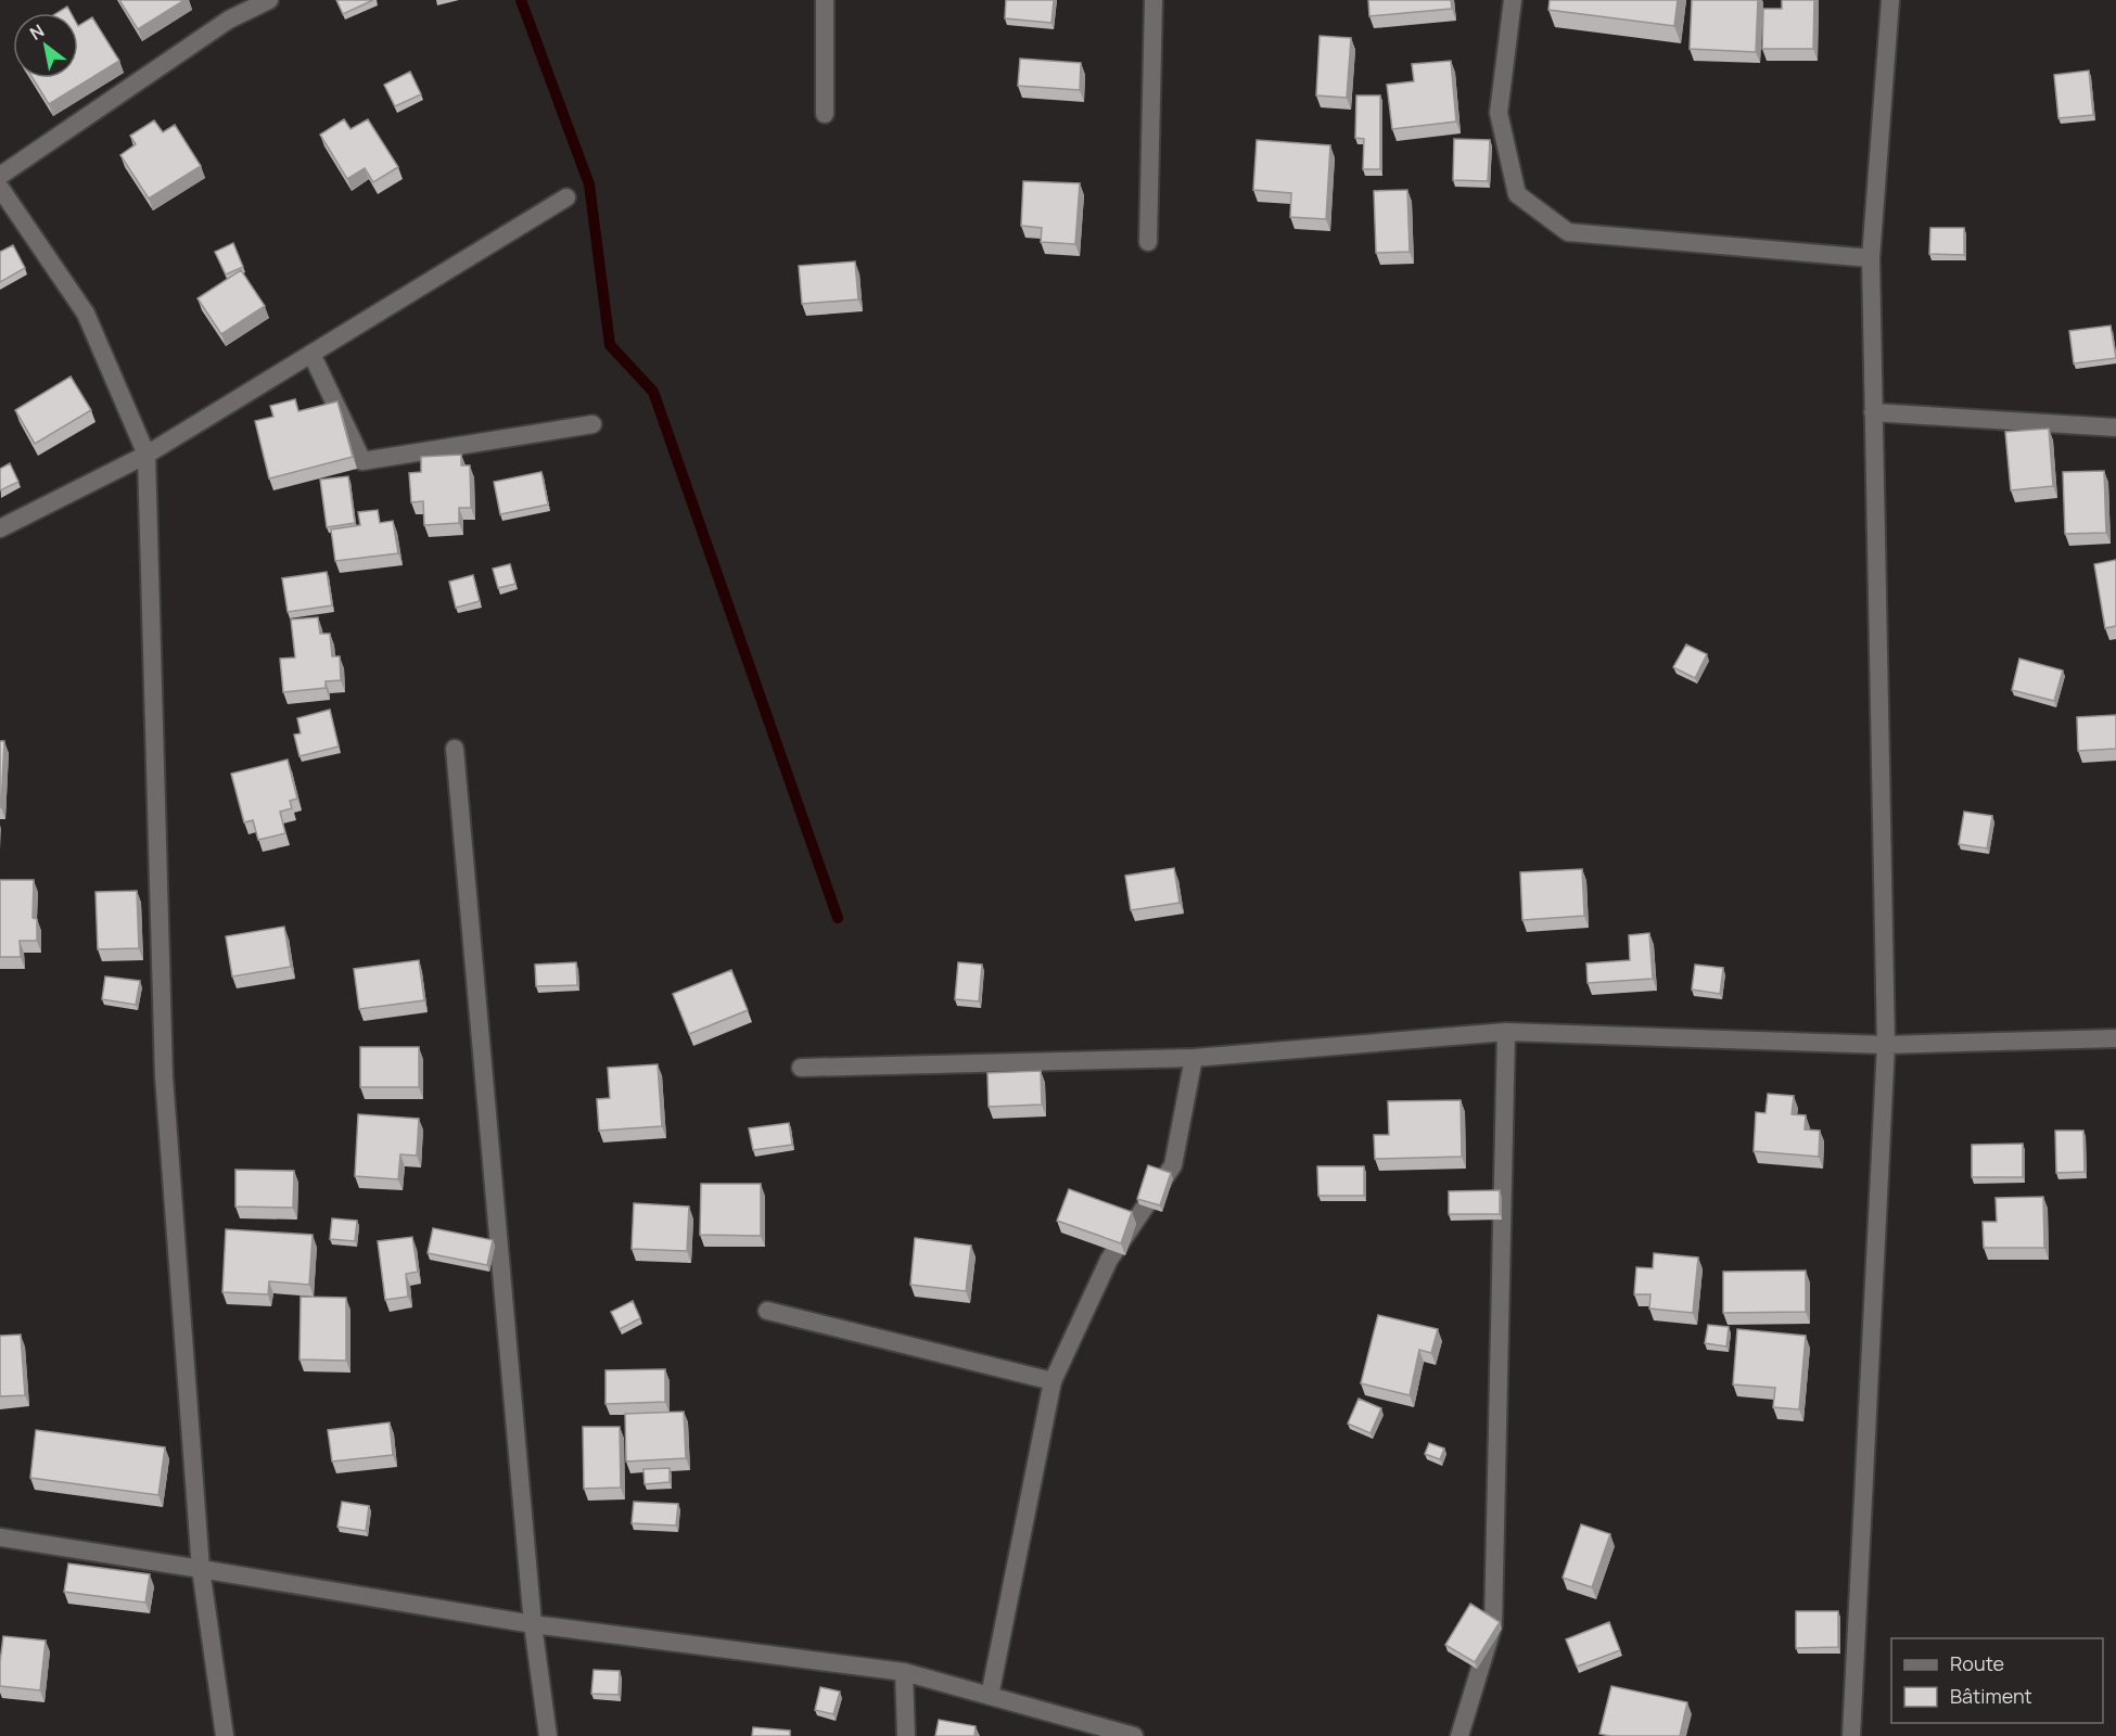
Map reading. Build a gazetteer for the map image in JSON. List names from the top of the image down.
{
  "legend": ["Route", "Bâtiment"],
  "north": "top left"
}
